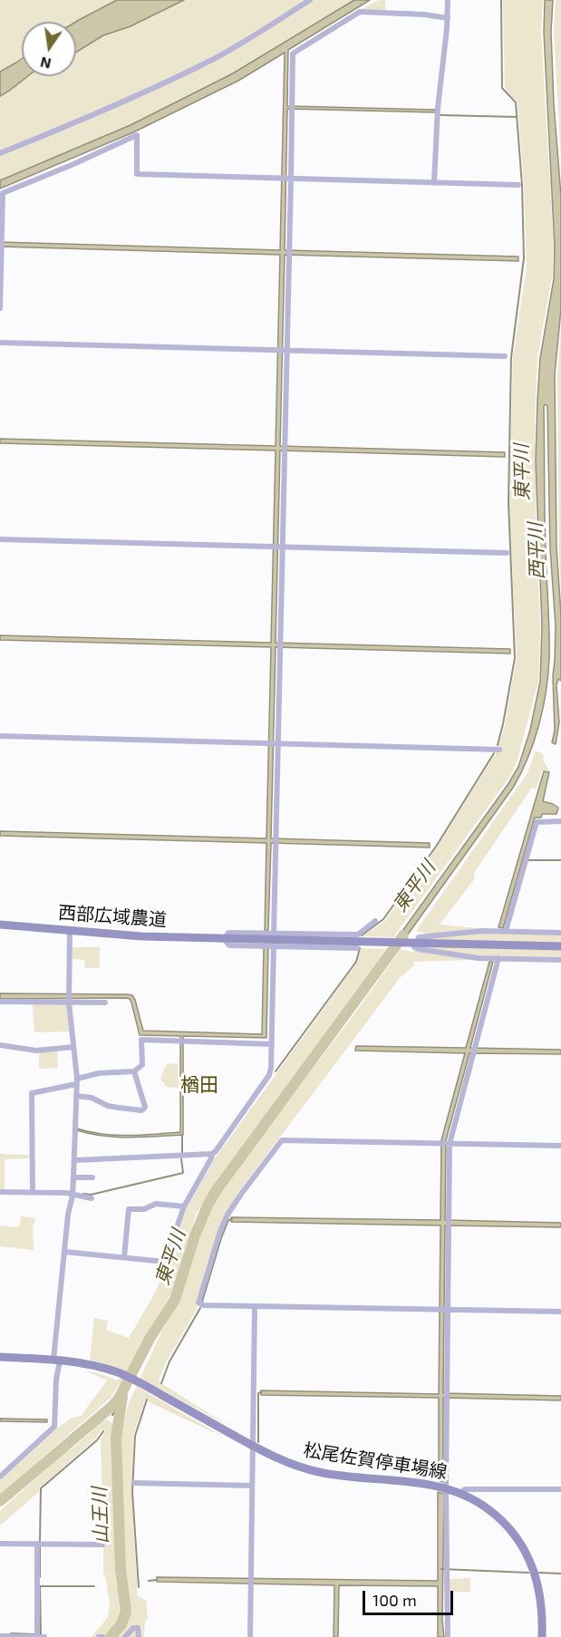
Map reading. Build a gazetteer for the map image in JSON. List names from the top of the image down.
{
  "streets": {
    "main road": ["西部広域農道", "松尾佐賀停車場線"]
  },
  "districts": ["楢田"],
  "water": ["東平川", "西平川", "山王川"],
  "scale_bar": "100 m",
  "north": "bottom"
}
